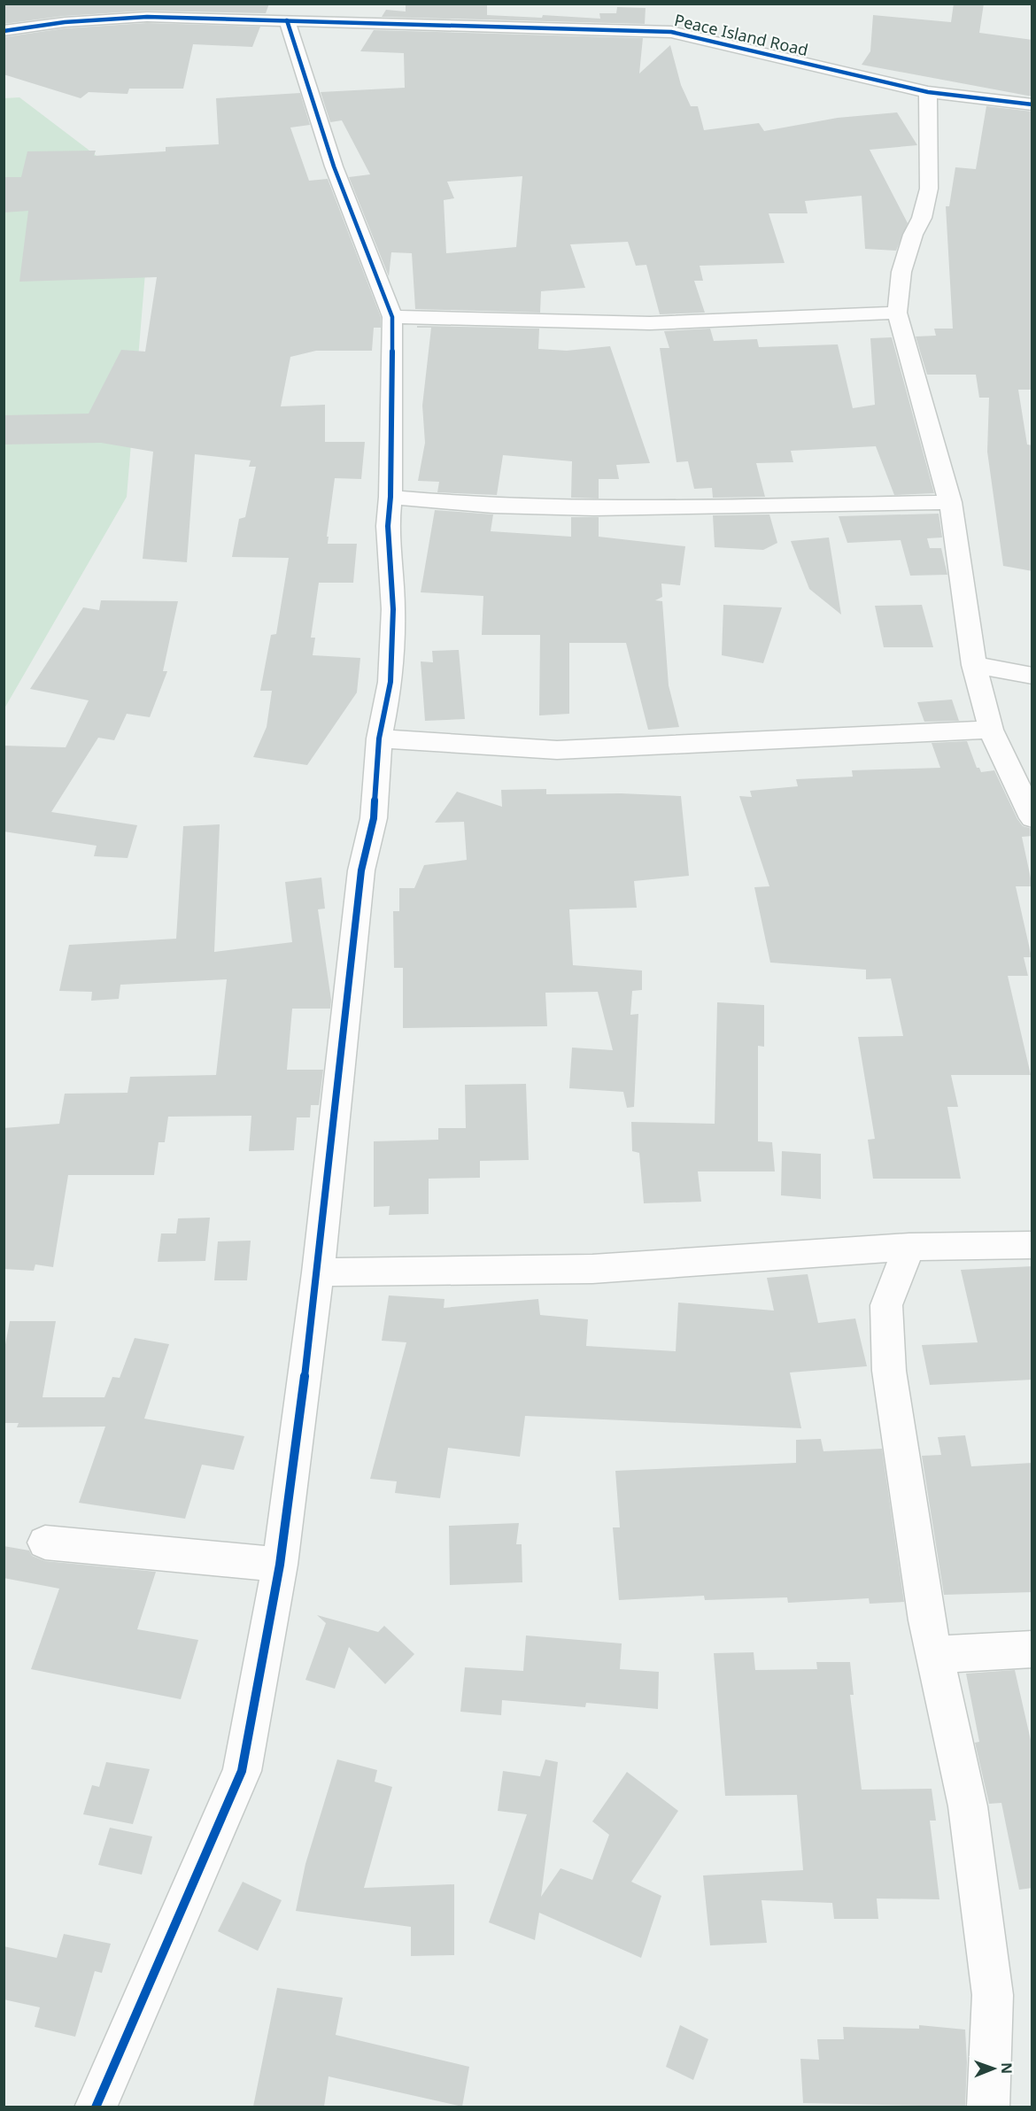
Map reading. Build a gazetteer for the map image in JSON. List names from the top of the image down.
{
  "streets": {
    "street": ["Peace Island Road"]
  },
  "north": "right"
}
